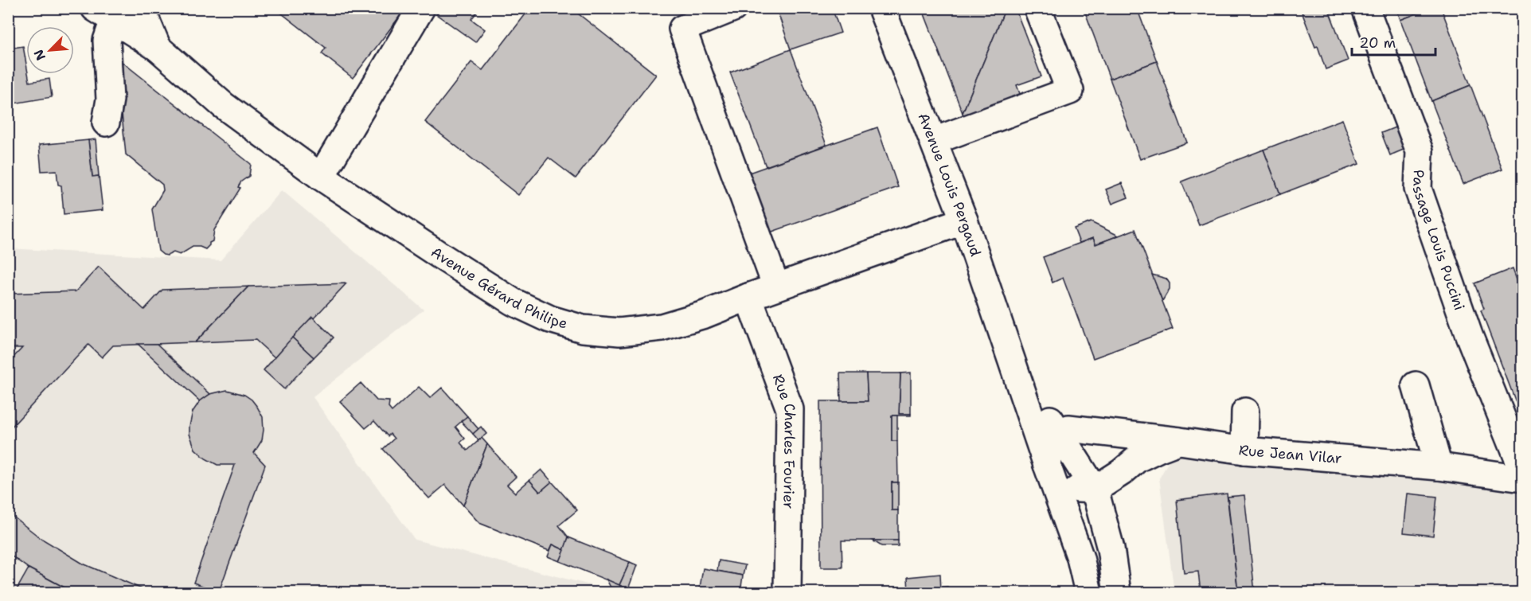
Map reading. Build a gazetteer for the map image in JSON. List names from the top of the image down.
{
  "streets": {
    "street": [
      "Avenue Louis Pergaud",
      "Passage Louis Puccini",
      "Avenue Gérard Philipe",
      "Rue Charles Fourier",
      "Rue Jean Vilar"
    ]
  },
  "crossings": [
    ["Avenue Louis Pergaud", "Avenue Gérard Philipe"],
    ["Avenue Louis Pergaud", "Rue Jean Vilar"],
    ["Avenue Gérard Philipe", "Rue Charles Fourier"]
  ],
  "scale_bar": "20 m",
  "north": "bottom left"
}
